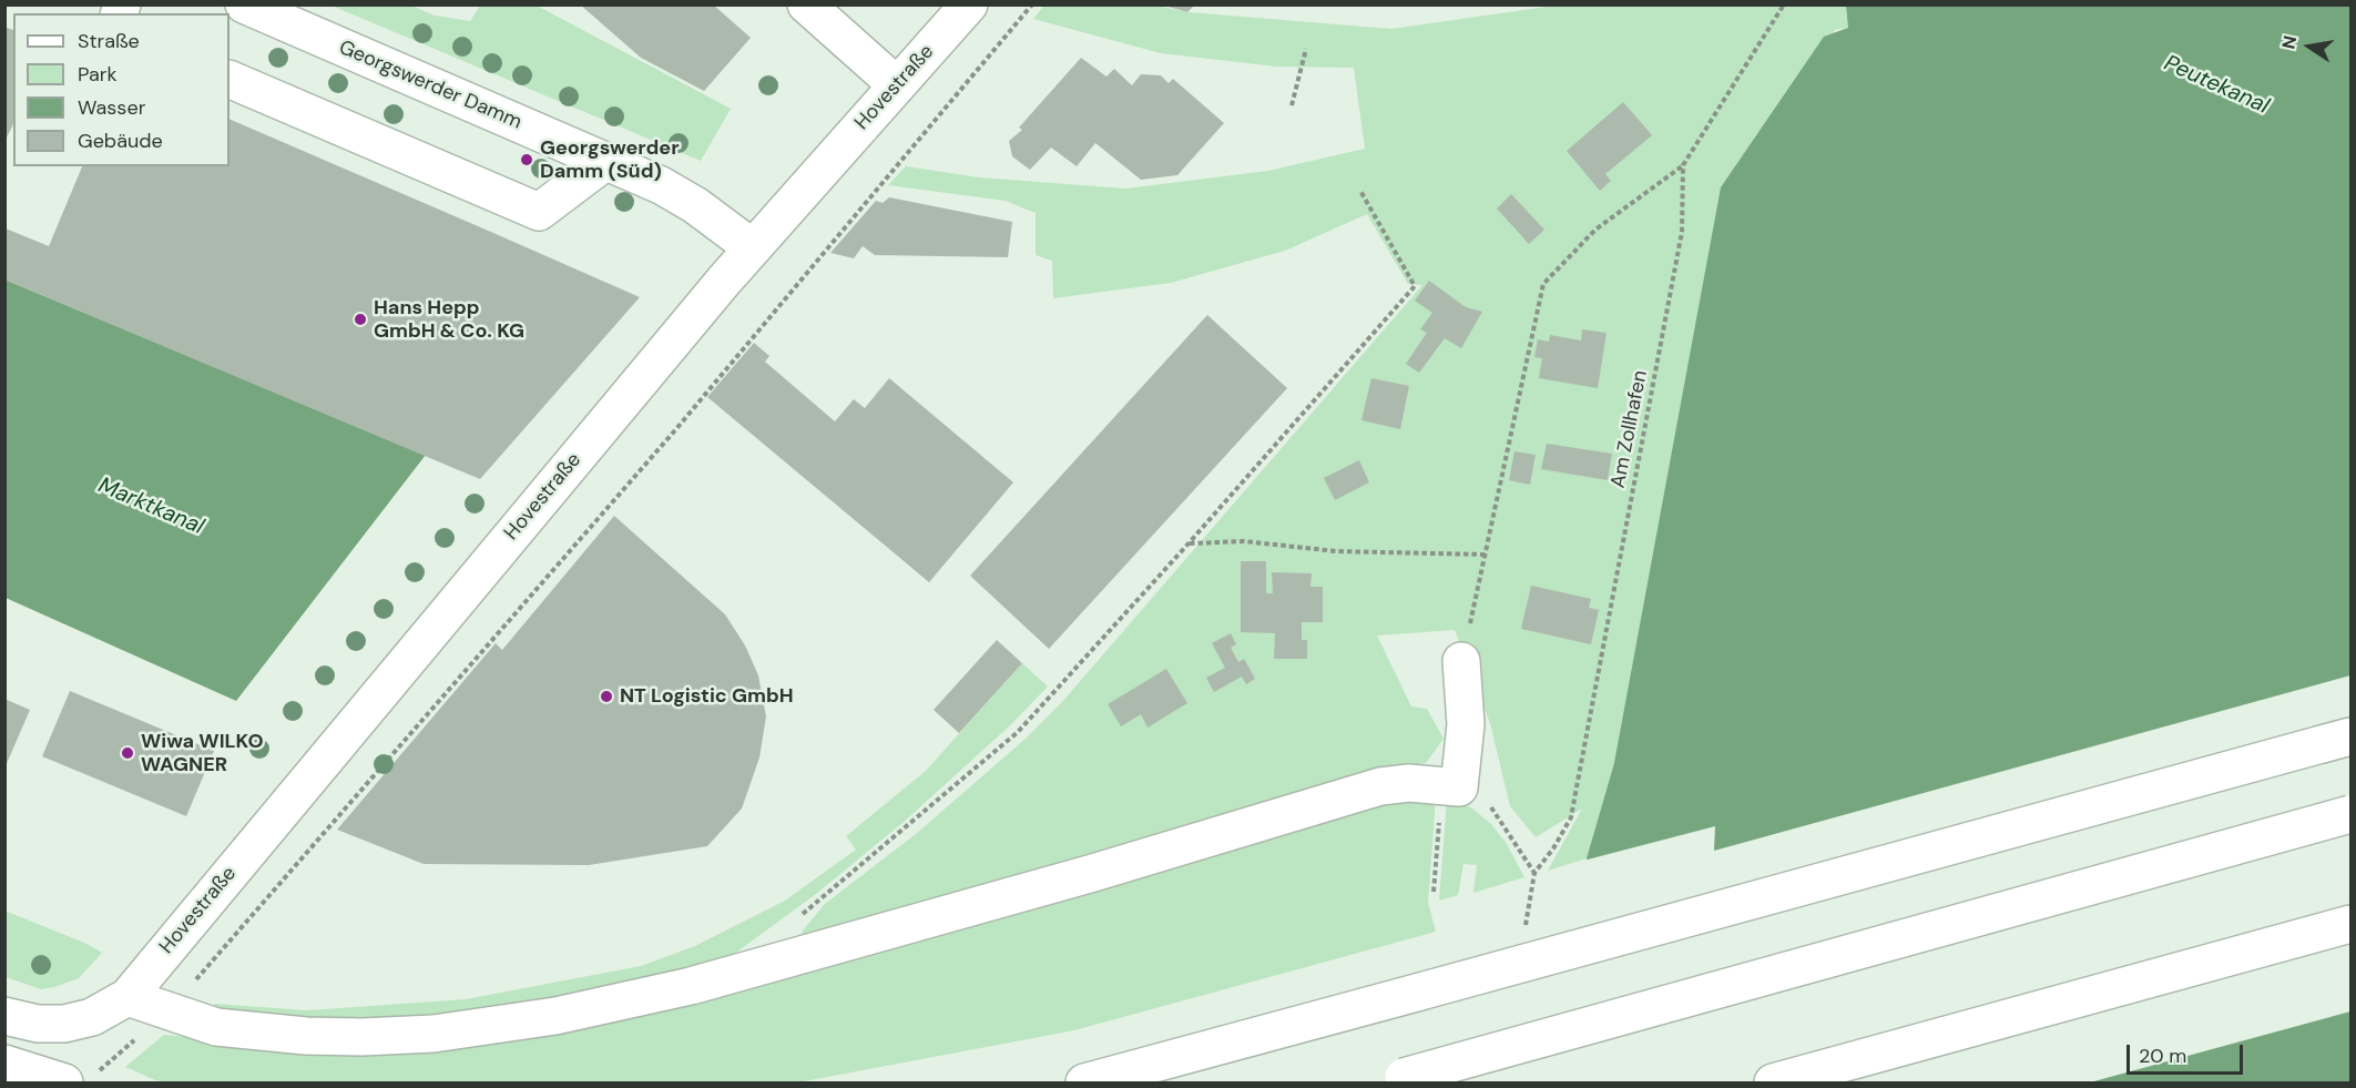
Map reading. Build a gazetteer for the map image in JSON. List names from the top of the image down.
{
  "streets": {
    "main road": ["Georgswerder Damm", "Hovestraße"],
    "path": ["Am Zollhafen"]
  },
  "crossings": [
    ["Georgswerder Damm", "Hovestraße"]
  ],
  "water": ["Peutekanal", "Marktkanal"],
  "places": [
    "Georgswerder Damm (Süd)",
    "Hans Hepp GmbH & Co. KG",
    "NT Logistic GmbH",
    "Wiwa WILKO WAGNER"
  ],
  "legend": [
    "Straße",
    "Park",
    "Wasser",
    "Gebäude"
  ],
  "scale_bar": "20 m",
  "north": "left"
}
